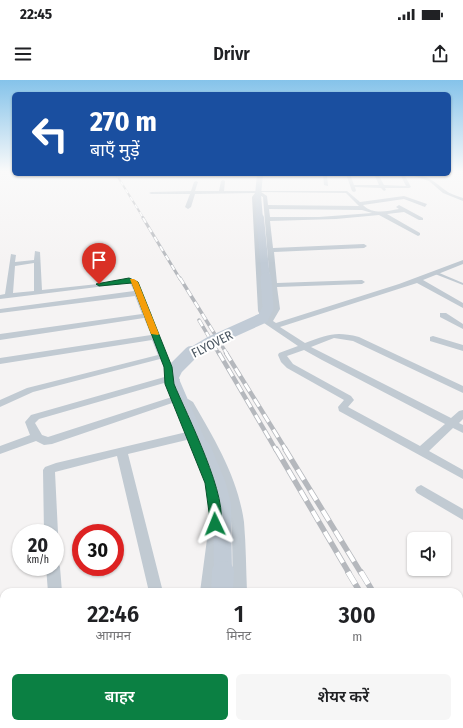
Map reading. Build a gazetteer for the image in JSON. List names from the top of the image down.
{
  "streets": {
    "main road": ["FLYOVER"]
  },
  "page": {
    "status": "22:45",
    "header": "Drivr",
    "turn": ["270 m", "बाएँ मुड़ें"],
    "speed": "20 km/h",
    "limit": "30",
    "eta": [
      "22:46",
      "आगमन",
      "1",
      "मिनट",
      "300",
      "m"
    ],
    "buttons": ["बाहर", "शेयर करें"]
  }
}
